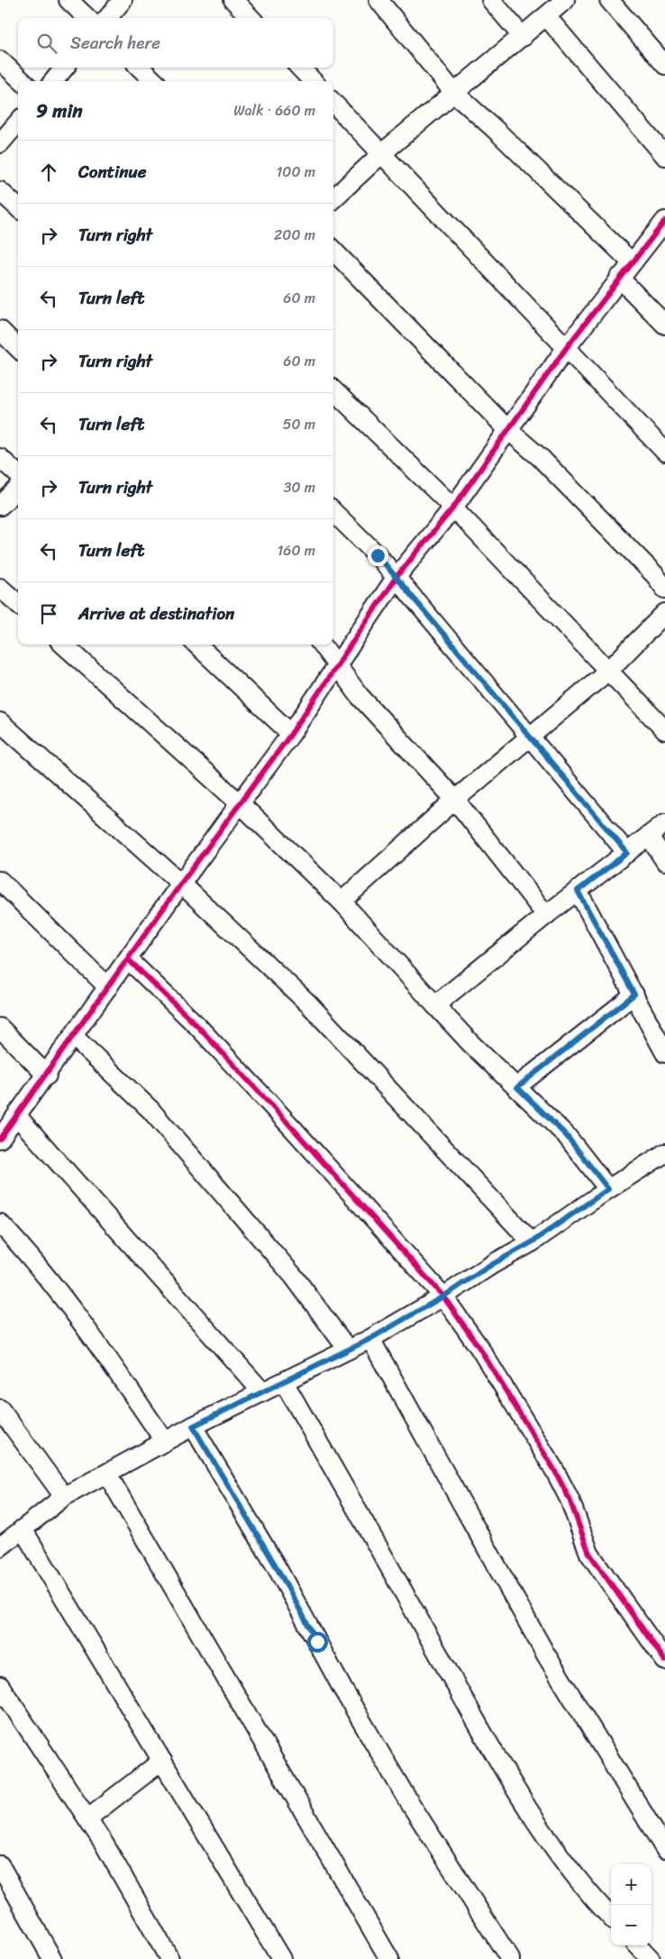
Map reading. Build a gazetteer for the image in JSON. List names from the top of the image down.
{
  "page": {
    "search": "Search here",
    "heading": ["9 min", "Walk · 660 m"],
    "list": [
      ["Continue", "100 m"],
      ["Turn right", "200 m"],
      ["Turn left", "60 m"],
      ["Turn right", "60 m"],
      ["Turn left", "50 m"],
      ["Turn right", "30 m"],
      ["Turn left", "160 m"],
      "Arrive at destination"
    ],
    "map_buttons": ["+", "−"]
  }
}
